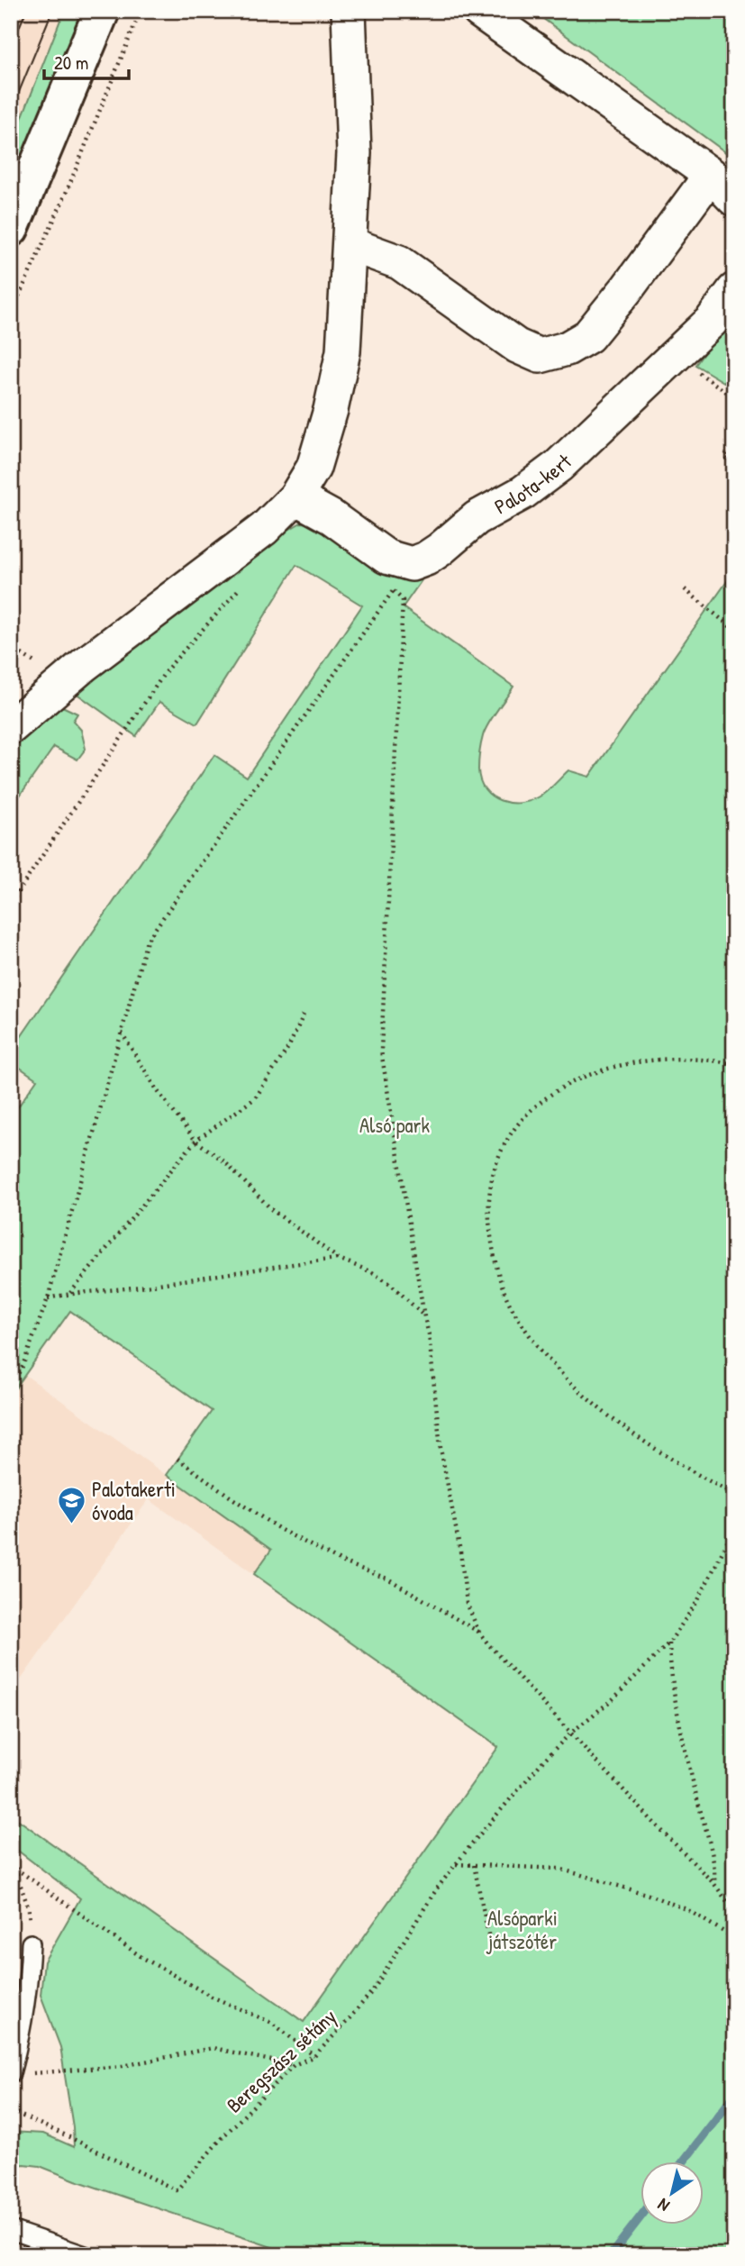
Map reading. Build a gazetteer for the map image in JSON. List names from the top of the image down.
{
  "streets": {
    "street": ["Palota-kert"],
    "path": ["Beregszász sétány"]
  },
  "parks": ["Alsó park", "Alsóparki játszótér"],
  "places": {
    "school or university": ["Palotakerti óvoda"]
  },
  "scale_bar": "20 m",
  "north": "bottom left"
}
